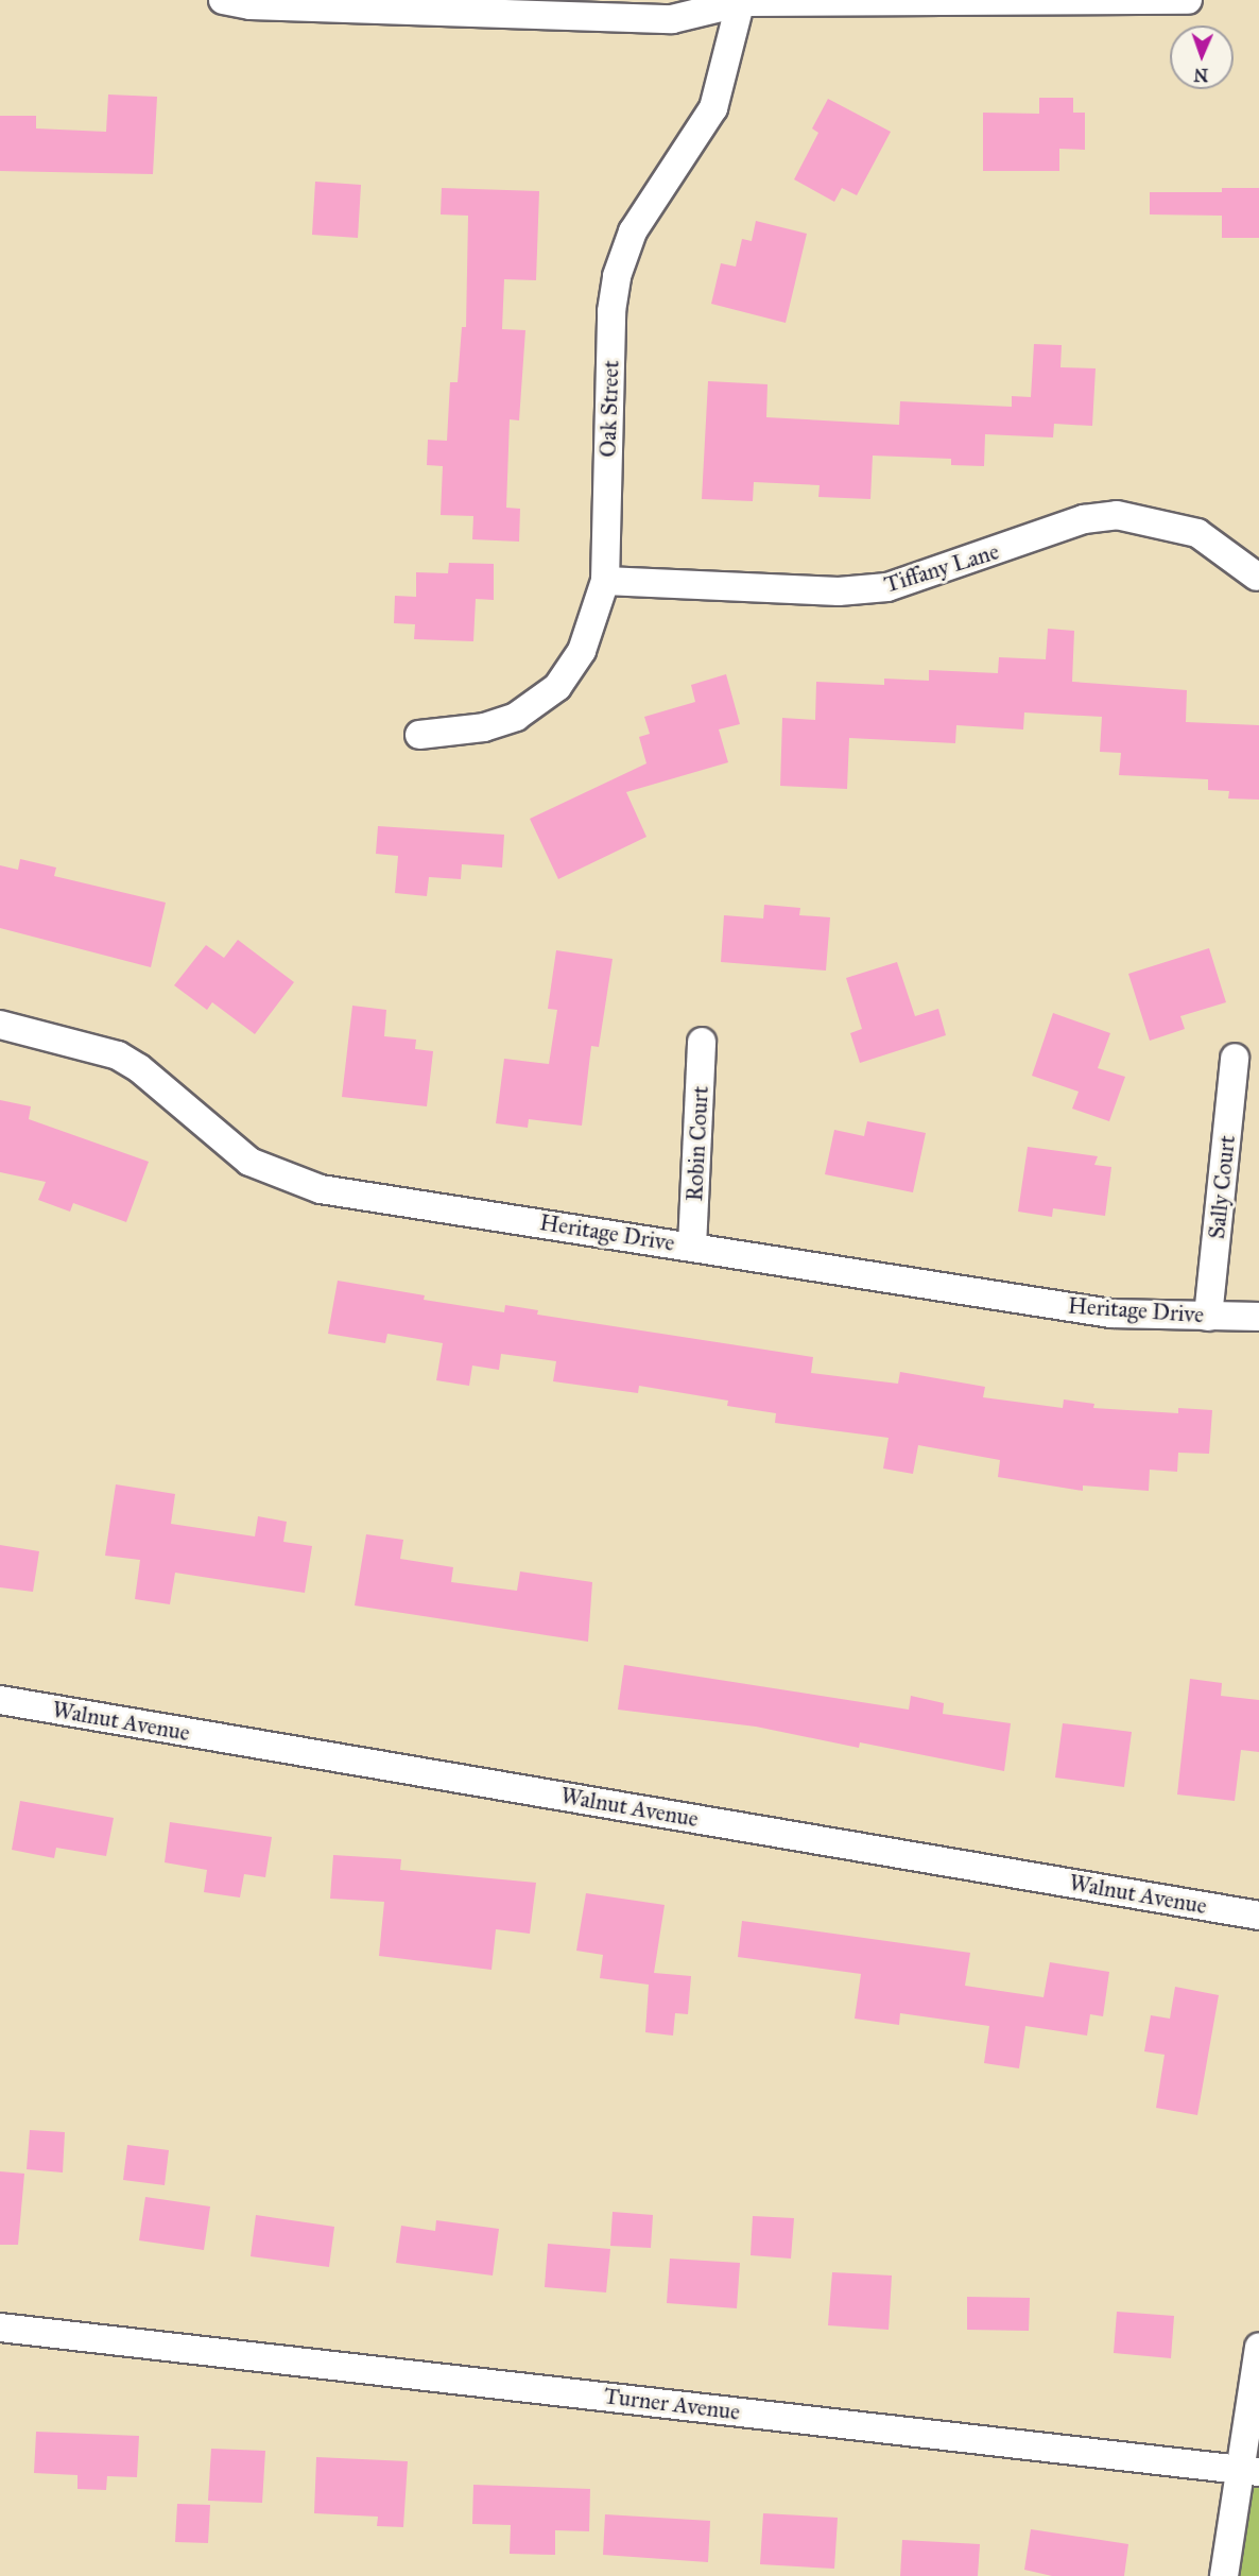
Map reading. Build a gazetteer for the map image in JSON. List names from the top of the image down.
{
  "streets": {
    "street": [
      "Oak Street",
      "Tiffany Lane",
      "Robin Court",
      "Sally Court",
      "Heritage Drive",
      "Walnut Avenue",
      "Turner Avenue"
    ]
  },
  "crossings": [
    ["Oak Street", "Tiffany Lane"],
    ["Robin Court", "Heritage Drive"],
    ["Sally Court", "Heritage Drive"]
  ],
  "north": "bottom"
}
